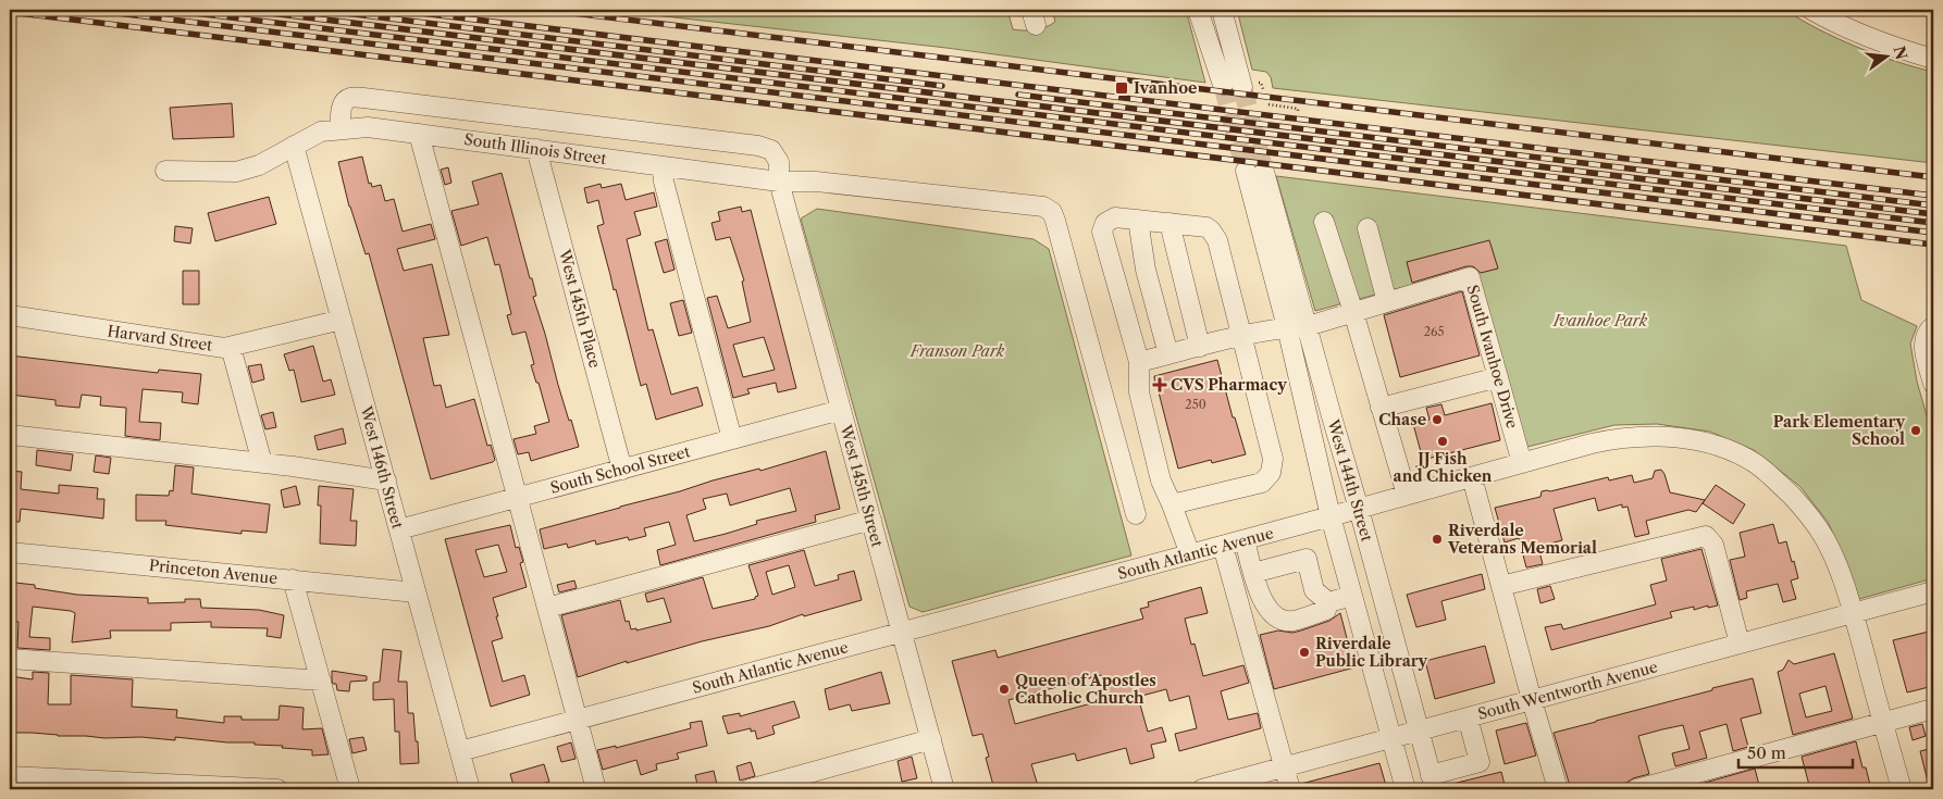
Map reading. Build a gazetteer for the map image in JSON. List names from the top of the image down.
{
  "streets": {
    "street": [
      "South Illinois Street",
      "West 145th Place",
      "Harvard Street",
      "South Ivanhoe Drive",
      "West 146th Street",
      "South School Street",
      "West 144th Street",
      "West 145th Street",
      "South Atlantic Avenue",
      "Princeton Avenue",
      "South Wentworth Avenue"
    ]
  },
  "crossings": [
    ["South Illinois Street", "West 145th Place"],
    ["South Illinois Street", "West 146th Street"],
    ["South Illinois Street", "West 145th Street"],
    ["West 145th Place", "South School Street"],
    ["Harvard Street", "West 146th Street"],
    ["South Ivanhoe Drive", "West 144th Street"],
    ["South Ivanhoe Drive", "South Atlantic Avenue"],
    ["West 146th Street", "South School Street"],
    ["West 146th Street", "South Atlantic Avenue"],
    ["West 146th Street", "Princeton Avenue"],
    ["South School Street", "West 145th Street"],
    ["West 144th Street", "South Atlantic Avenue"],
    ["West 144th Street", "South Wentworth Avenue"],
    ["West 145th Street", "South Atlantic Avenue"],
    ["South Atlantic Avenue", "South Wentworth Avenue"]
  ],
  "parks": ["Ivanhoe Park", "Franson Park"],
  "places": {
    "transit": ["Ivanhoe"],
    "health": ["CVS Pharmacy"],
    "other": [
      "Chase",
      "Park Elementary School",
      "JJ Fish and Chicken",
      "Riverdale Veterans Memorial",
      "Riverdale Public Library",
      "Queen of Apostles Catholic Church"
    ]
  },
  "house_numbers": ["265", "250"],
  "scale_bar": "50 m",
  "north": "right"
}
